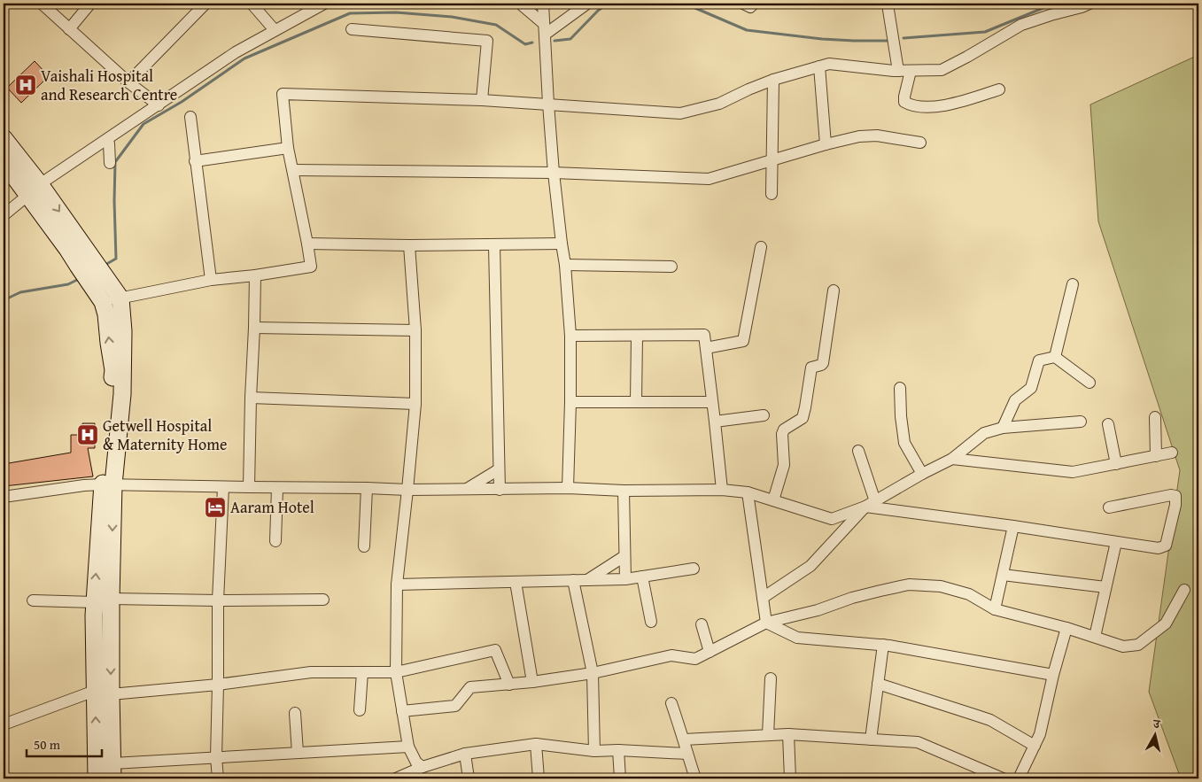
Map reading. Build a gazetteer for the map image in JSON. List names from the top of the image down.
{
  "places": {
    "hospital": ["Vaishali Hospital and Research Centre", "Getwell Hospital & Maternity Home"],
    "hotel": ["Aaram Hotel"]
  },
  "scale_bar": "50 m",
  "north": "top"
}
